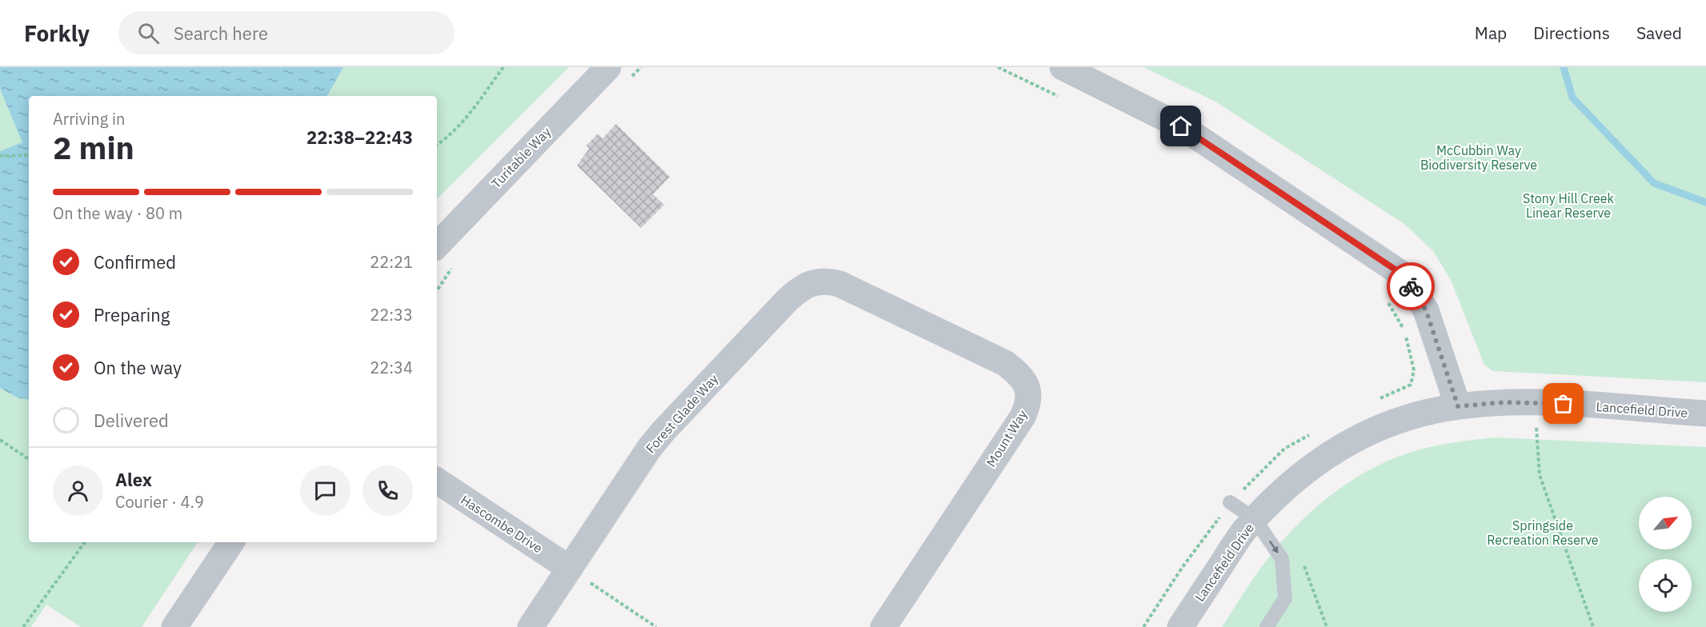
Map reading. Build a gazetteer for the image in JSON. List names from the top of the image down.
{
  "streets": {
    "street": [
      "Turitable Way",
      "Lancefield Drive",
      "Forest Glade Way",
      "Mount Way",
      "Hascombe Drive"
    ]
  },
  "crossings": [
    ["Forest Glade Way", "Mount Way"],
    ["Forest Glade Way", "Hascombe Drive"]
  ],
  "parks": ["McCubbin Way Biodiversity Reserve", "Stony Hill Creek Linear Reserve", "Springside Recreation Reserve"],
  "north": "top right",
  "page": {
    "header": "Forkly",
    "search": "Search here",
    "nav": ["Map", "Directions", "Saved"],
    "heading": ["2 min", "Arriving in", "22:38–22:43"],
    "panel": ["Alex", "Courier · 4.9"],
    "bar": "On the way · 80 m",
    "list": [
      ["Confirmed", "22:21"],
      ["Preparing", "22:33"],
      ["On the way", "22:34"],
      "Delivered"
    ]
  }
}
